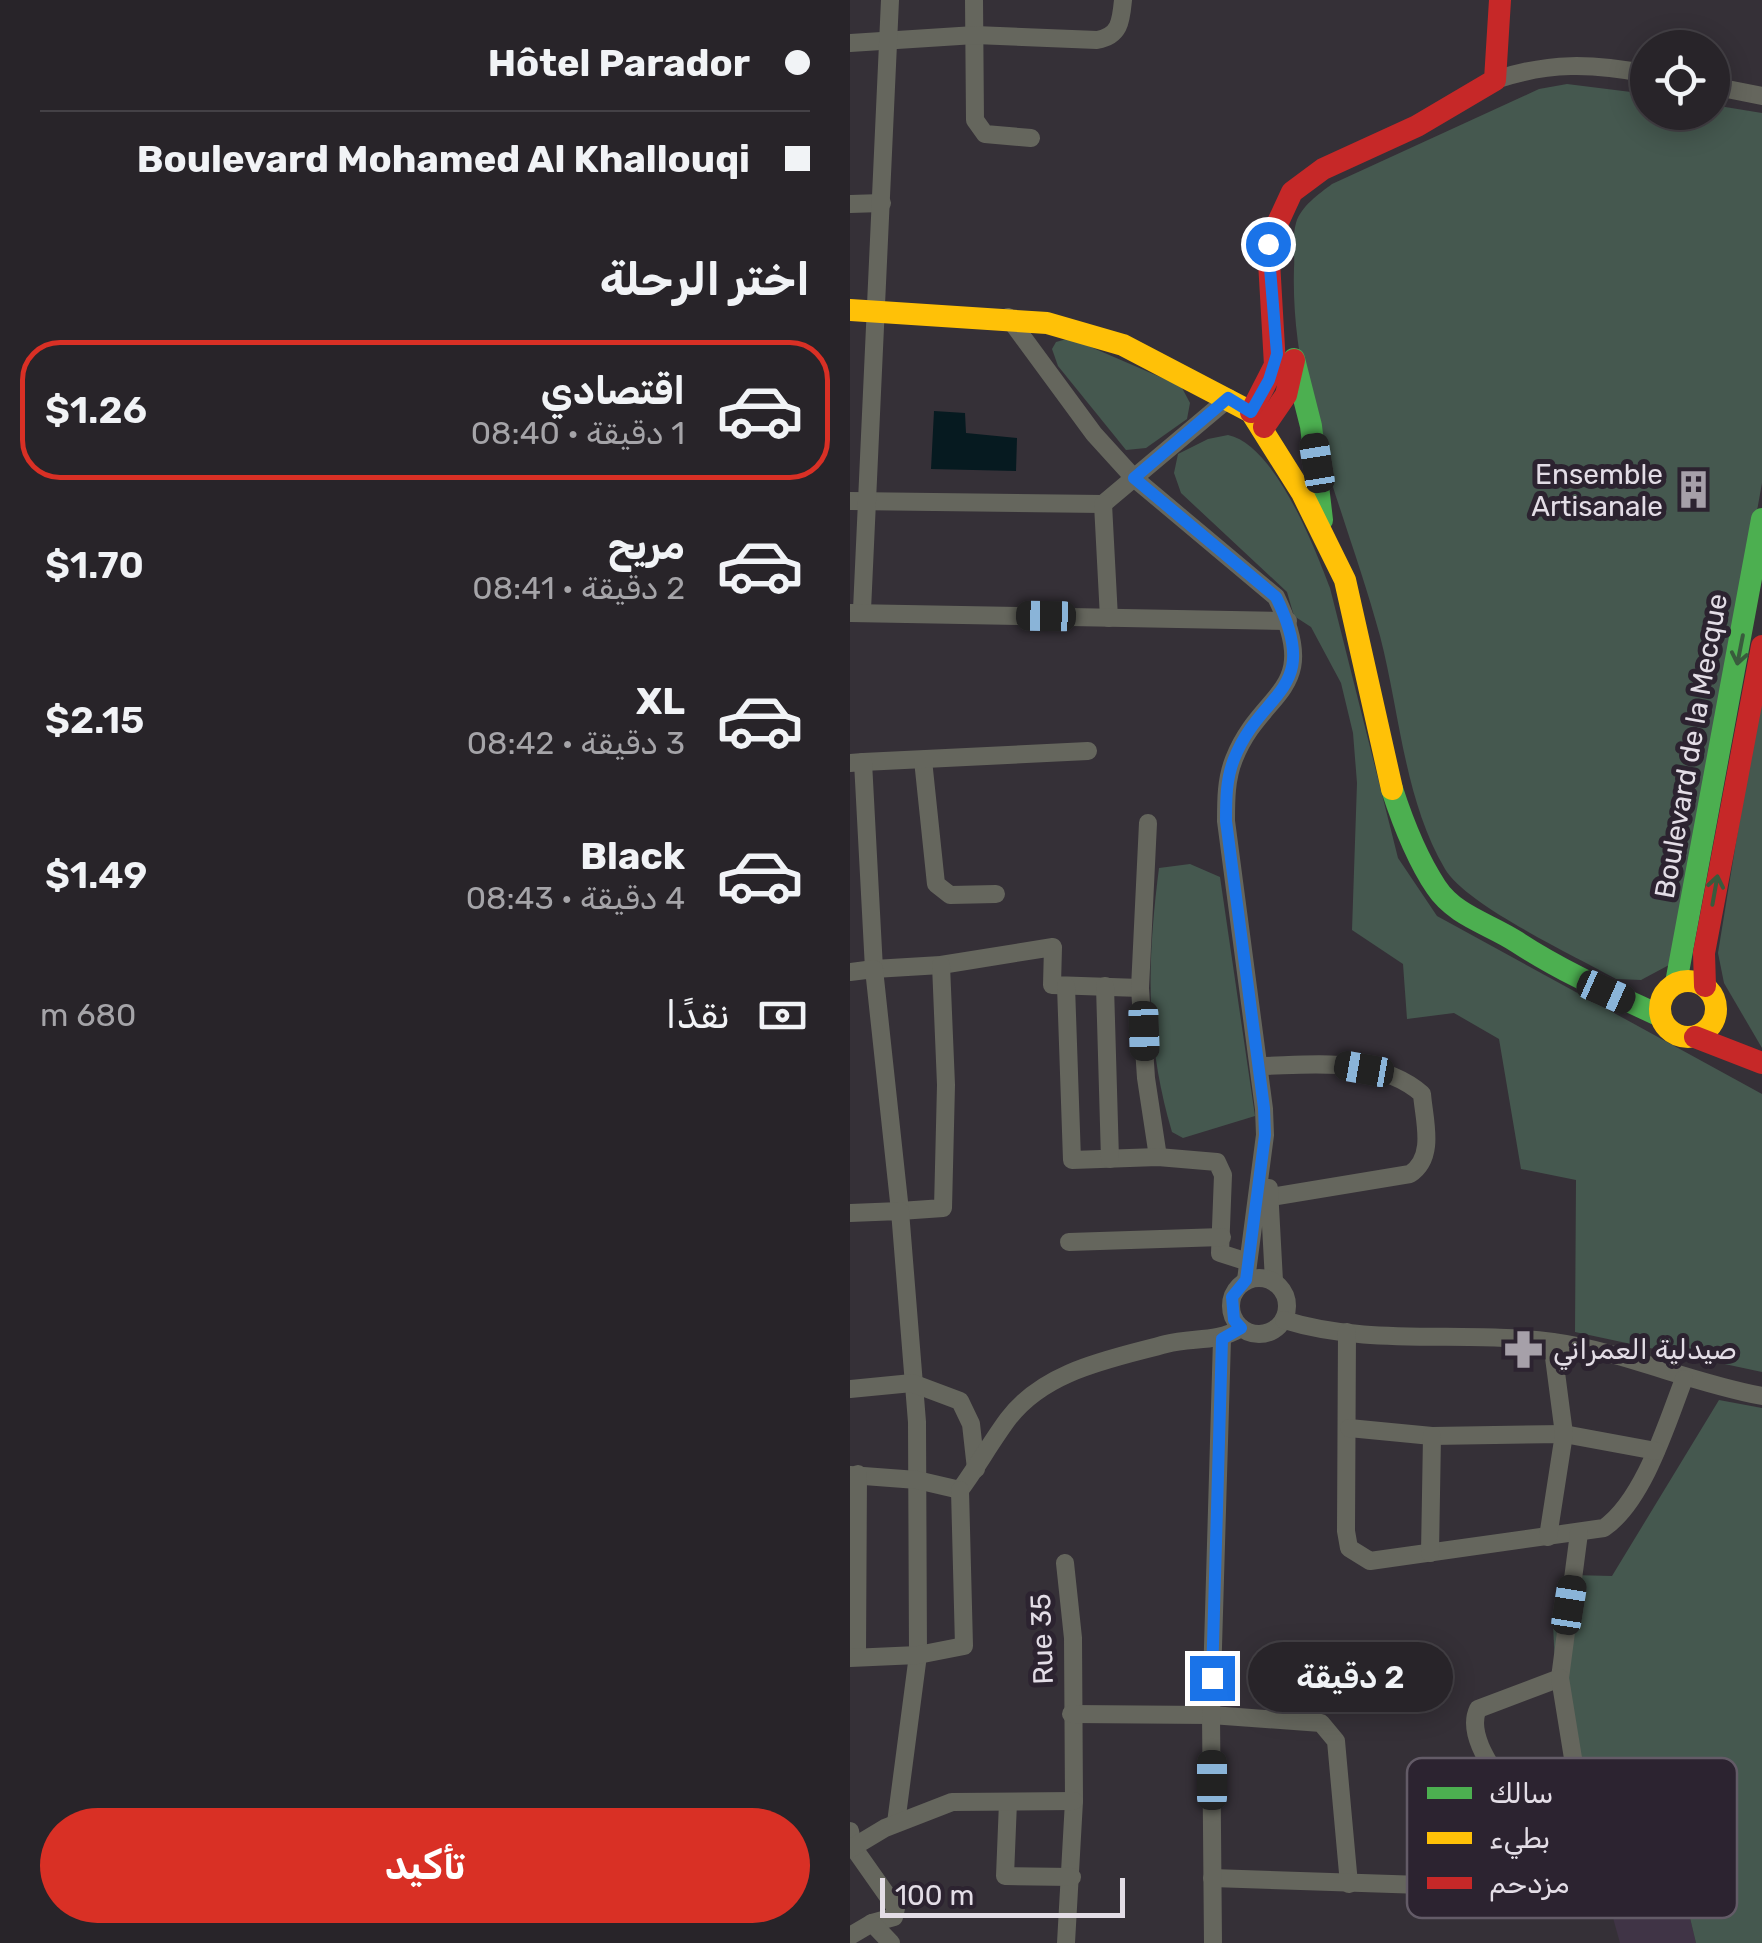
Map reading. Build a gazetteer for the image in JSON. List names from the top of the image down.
{
  "streets": {
    "main road": ["Boulevard de la Mecque"],
    "street": ["Rue 35"]
  },
  "places": {
    "building": ["Ensemble Artisanale"],
    "pharmacy": ["صيدلية العمراني"]
  },
  "legend": ["سالك", "بطيء", "مزدحم"],
  "scale_bar": "100 m",
  "page": {
    "banner": ["Hôtel Parador", "Boulevard Mohamed Al Khallouqi"],
    "heading": "اختر الرحلة",
    "list": [
      {
        "name": "اقتصادي",
        "note": "1 دقيقة · 08:40",
        "value": "$1.26"
      },
      {
        "name": "مريح",
        "note": "2 دقيقة · 08:41",
        "value": "$1.70"
      },
      {
        "name": "XL",
        "note": "3 دقيقة · 08:42",
        "value": "$2.15"
      },
      {
        "name": "Black",
        "note": "4 دقيقة · 08:43",
        "value": "$1.49"
      }
    ],
    "pay": ["نقدًا", "680 m"],
    "bubble": "2 دقيقة",
    "buttons": "تأكيد",
    "scale": "100 m"
  }
}
